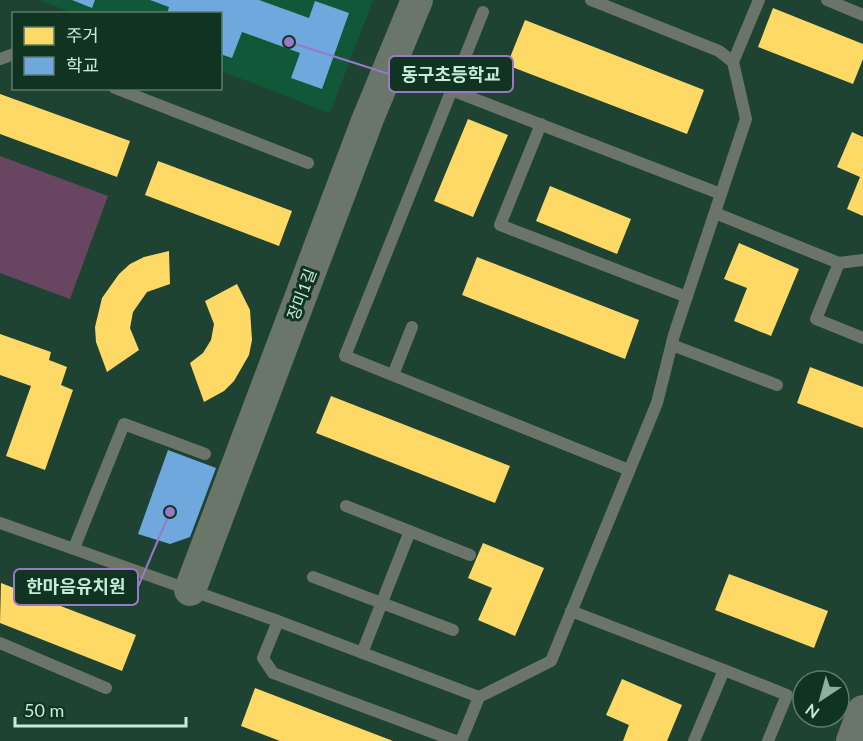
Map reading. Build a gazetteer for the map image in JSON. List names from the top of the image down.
{
  "streets": {
    "street": ["장미1길"]
  },
  "places": ["동구초등학교", "한마음유치원"],
  "legend": ["주거", "학교"],
  "scale_bar": "50 m",
  "north": "bottom left"
}
